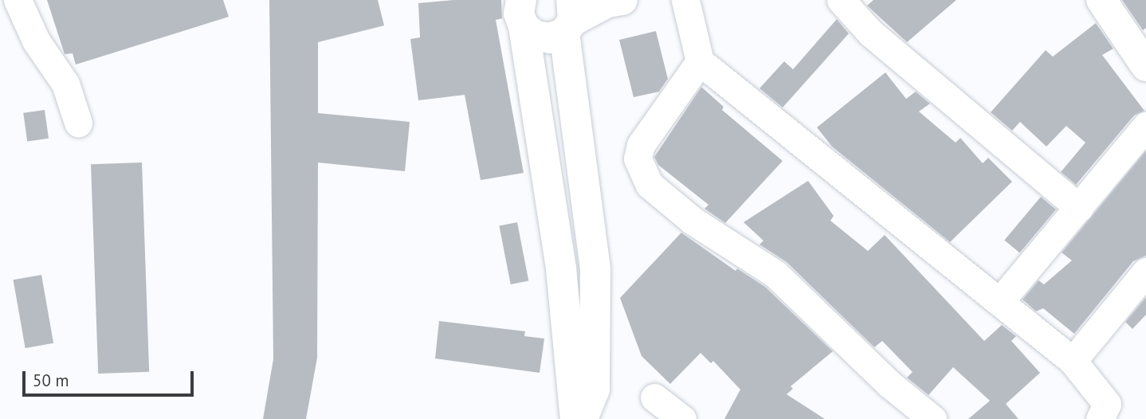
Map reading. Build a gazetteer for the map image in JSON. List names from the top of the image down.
{
  "scale_bar": "50 m"
}
